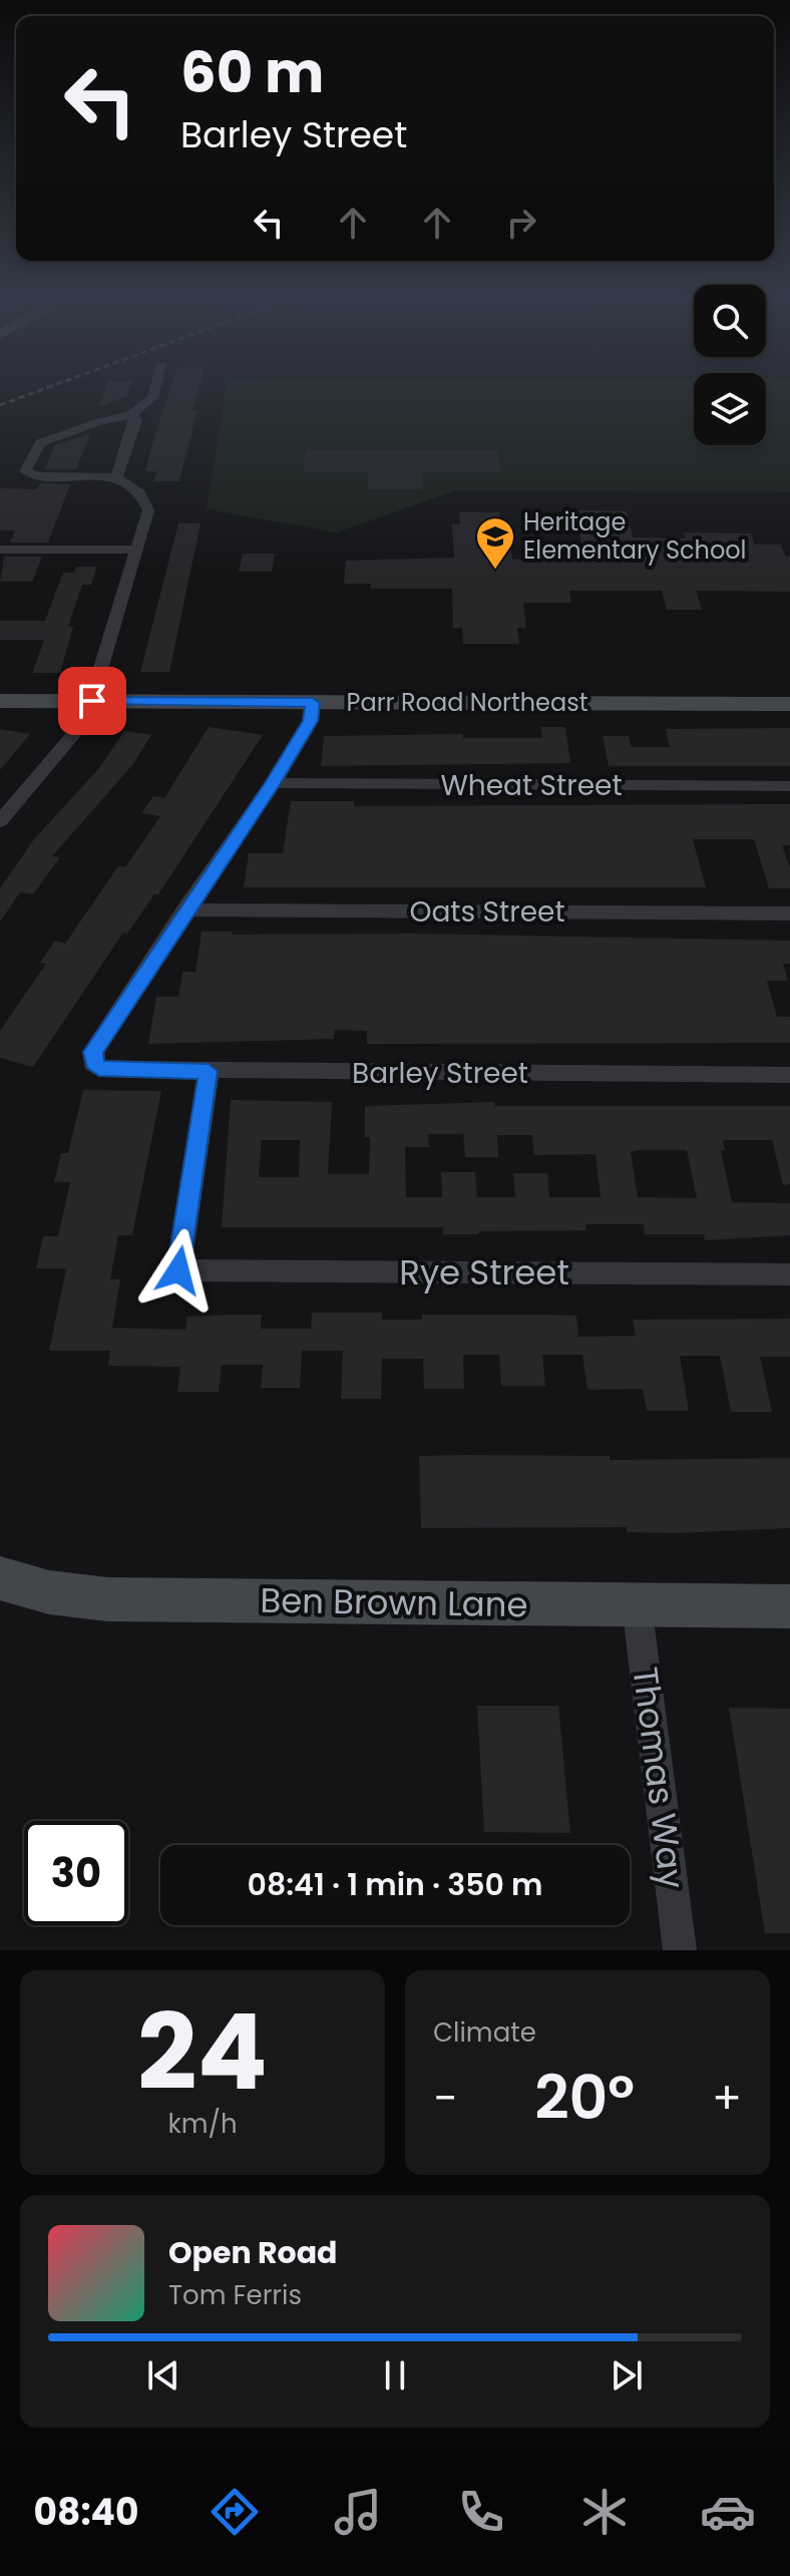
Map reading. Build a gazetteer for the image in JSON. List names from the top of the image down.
{
  "streets": {
    "main road": ["Parr Road Northeast", "Ben Brown Lane"],
    "street": [
      "Wheat Street",
      "Oats Street",
      "Barley Street",
      "Rye Street",
      "Thomas Way"
    ]
  },
  "crossings": [
    ["Oats Street", "Barley Street"],
    ["Barley Street", "Rye Street"],
    ["Ben Brown Lane", "Thomas Way"]
  ],
  "places": {
    "school or university": ["Heritage Elementary School"]
  },
  "page": {
    "turn": ["60 m", "Barley Street"],
    "limit": "30",
    "trip": "08:41 · 1 min · 350 m",
    "tile": [
      ["24", "km/h"],
      "Climate"
    ],
    "heat": ["−", "20°", "+"],
    "song": ["Open Road", "Tom Ferris"],
    "tabs": "08:40"
  }
}
